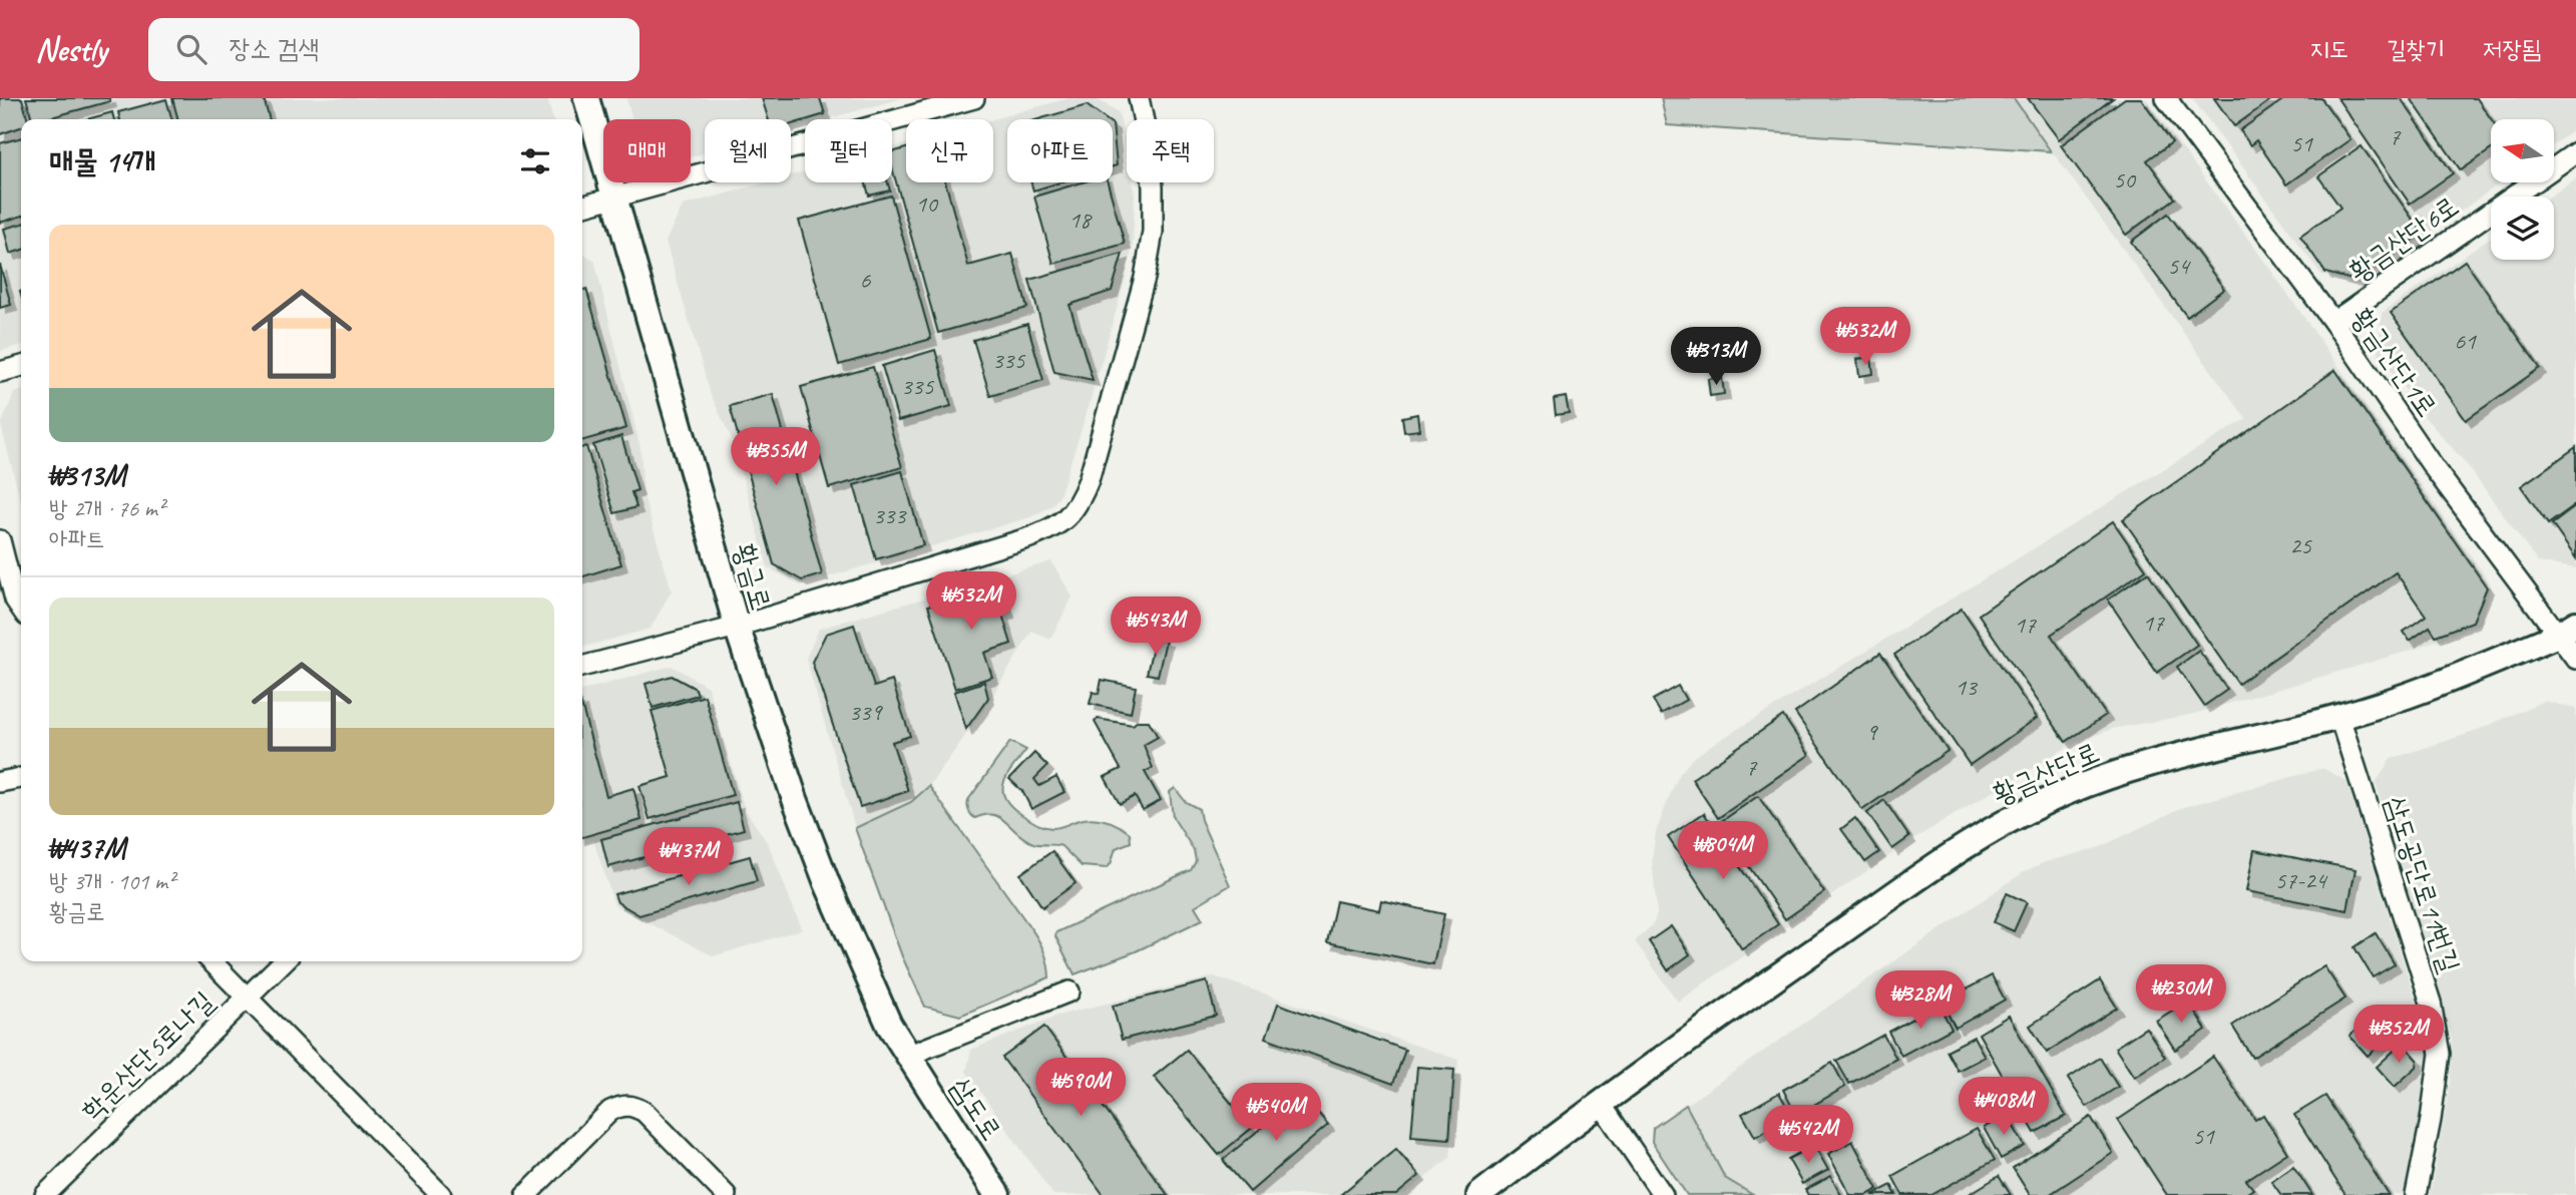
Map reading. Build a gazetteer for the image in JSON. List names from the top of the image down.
{
  "streets": {
    "street": [
      "황금산단6로",
      "황금산단1로",
      "황금로",
      "황금산단로",
      "삼도공단로11번길",
      "학운산단5로나길",
      "삼도로"
    ]
  },
  "crossings": [
    ["황금산단6로", "황금산단1로"],
    ["황금산단1로", "황금산단로"],
    ["황금로", "삼도로"],
    ["황금산단로", "삼도공단로11번길"]
  ],
  "house_numbers": [
    "7",
    "51",
    "50",
    "10",
    "18",
    "54",
    "6",
    "61",
    "335",
    "335",
    "333",
    "25",
    "17",
    "17",
    "13",
    "339",
    "9",
    "7",
    "57-24",
    "51"
  ],
  "north": "left",
  "page": {
    "header": "Nestly",
    "search": "장소 검색",
    "nav": ["지도", "길찾기", "저장됨"],
    "chip": [
      "매매",
      "월세",
      "필터",
      "신규",
      "아파트",
      "주택"
    ],
    "heading": "매물 14개",
    "list": [
      {
        "name": "₩313M",
        "note": "방 2개 · 76 m² · 아파트"
      },
      {
        "name": "₩437M",
        "note": "방 3개 · 101 m² · 황금로"
      }
    ],
    "price": [
      "₩532M",
      "₩313M",
      "₩355M",
      "₩532M",
      "₩543M",
      "₩804M",
      "₩437M",
      "₩230M",
      "₩328M",
      "₩352M",
      "₩590M",
      "₩408M",
      "₩540M",
      "₩542M"
    ]
  }
}
